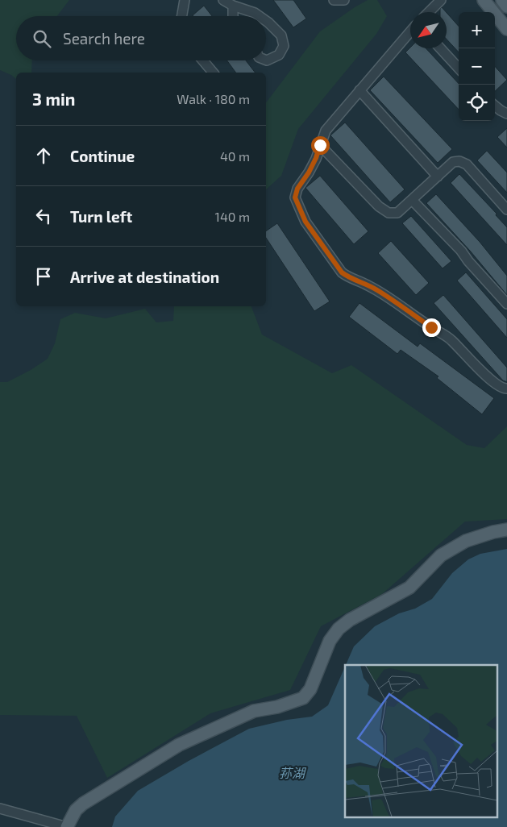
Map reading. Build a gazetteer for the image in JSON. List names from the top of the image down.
{
  "water": ["荪湖"],
  "north": "bottom left",
  "page": {
    "map_buttons": ["+", "−"],
    "search": "Search here",
    "heading": ["3 min", "Walk · 180 m"],
    "list": [
      ["Continue", "40 m"],
      ["Turn left", "140 m"],
      "Arrive at destination"
    ]
  }
}
